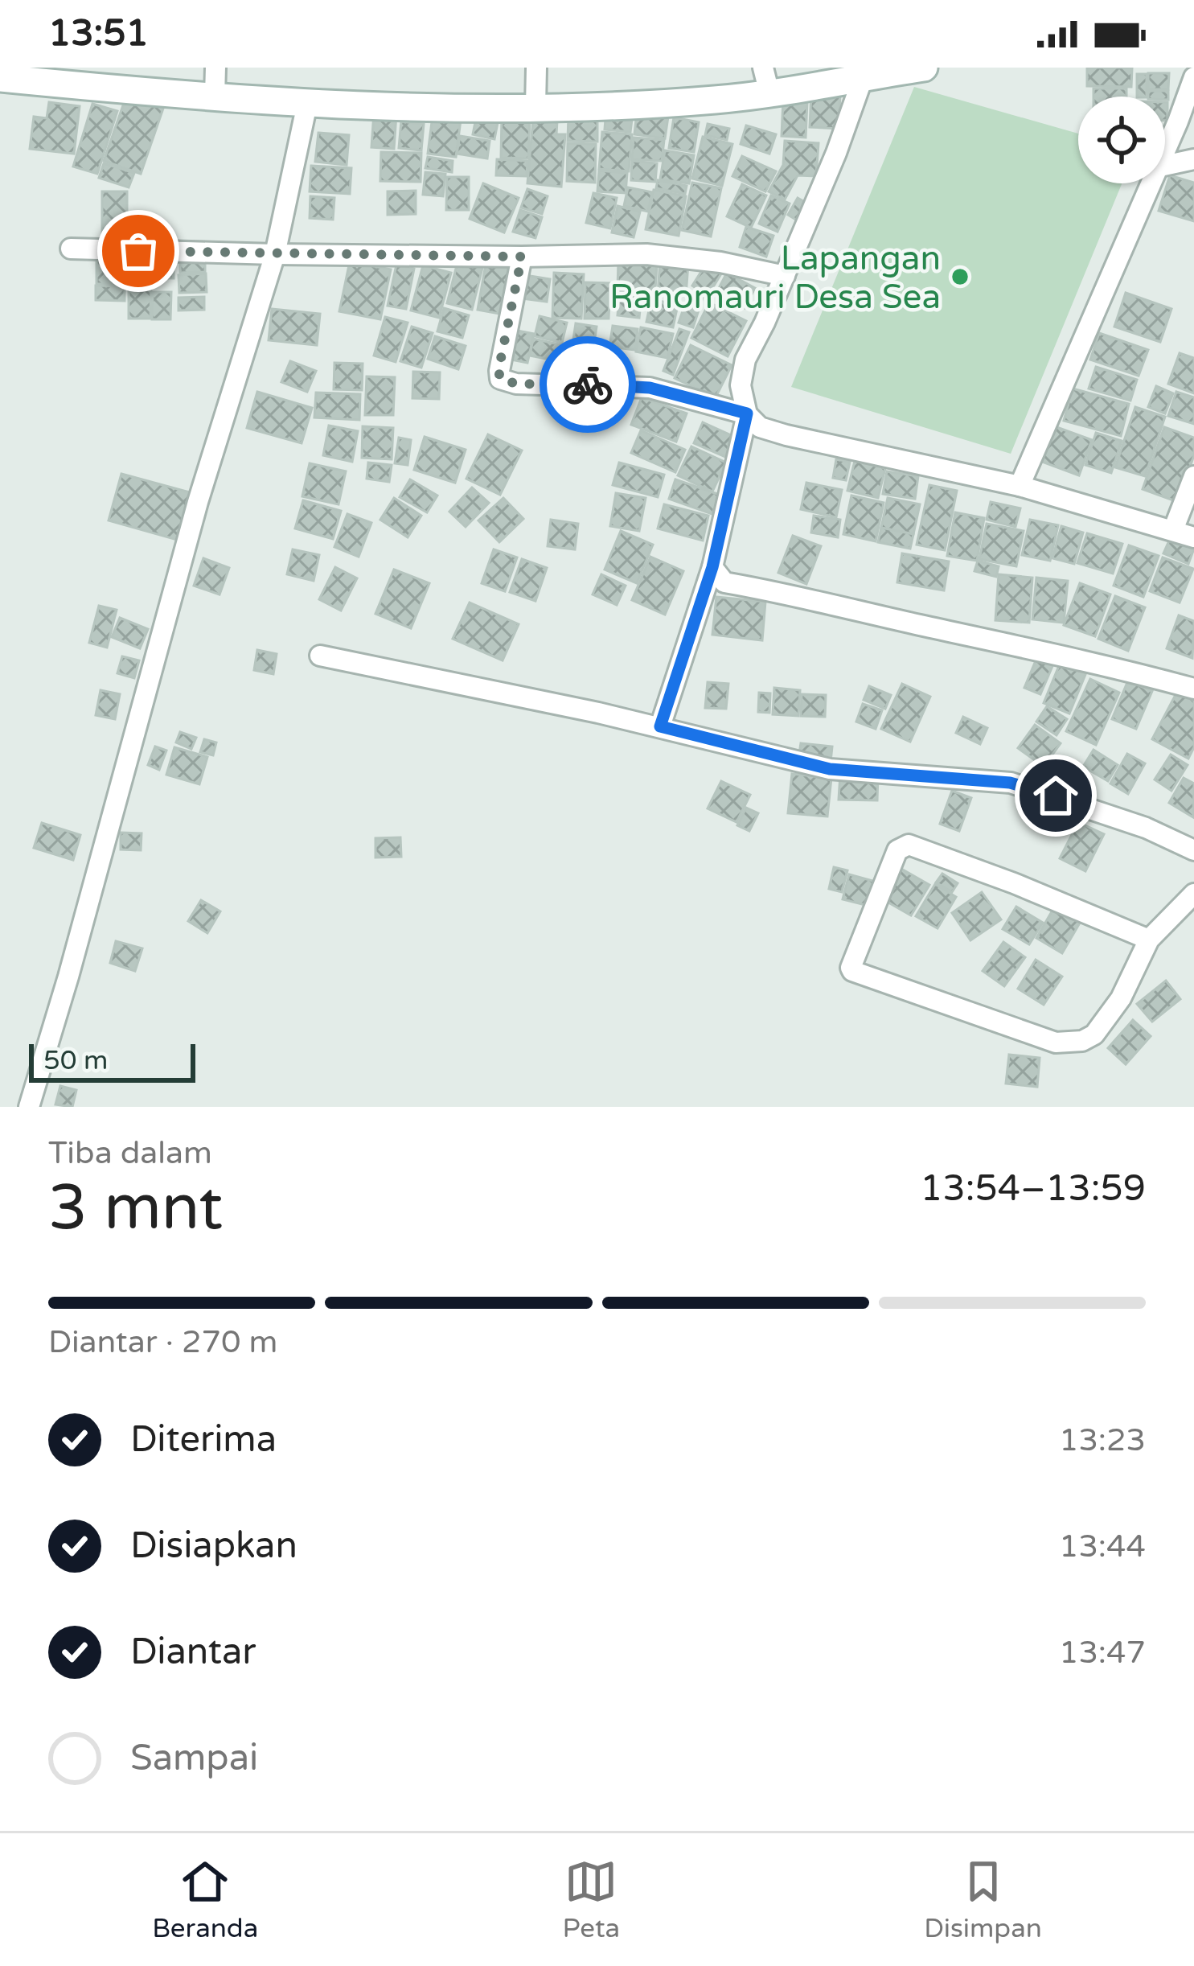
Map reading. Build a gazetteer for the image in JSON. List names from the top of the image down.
{
  "places": ["Lapangan Ranomauri Desa Sea"],
  "scale_bar": "50 m",
  "page": {
    "status": "13:51",
    "scale": "50 m",
    "heading": ["3 mnt", "Tiba dalam", "13:54–13:59"],
    "bar": "Diantar · 270 m",
    "list": [
      ["Diterima", "13:23"],
      ["Disiapkan", "13:44"],
      ["Diantar", "13:47"],
      "Sampai"
    ],
    "tabs": ["Beranda", "Peta", "Disimpan"]
  }
}
